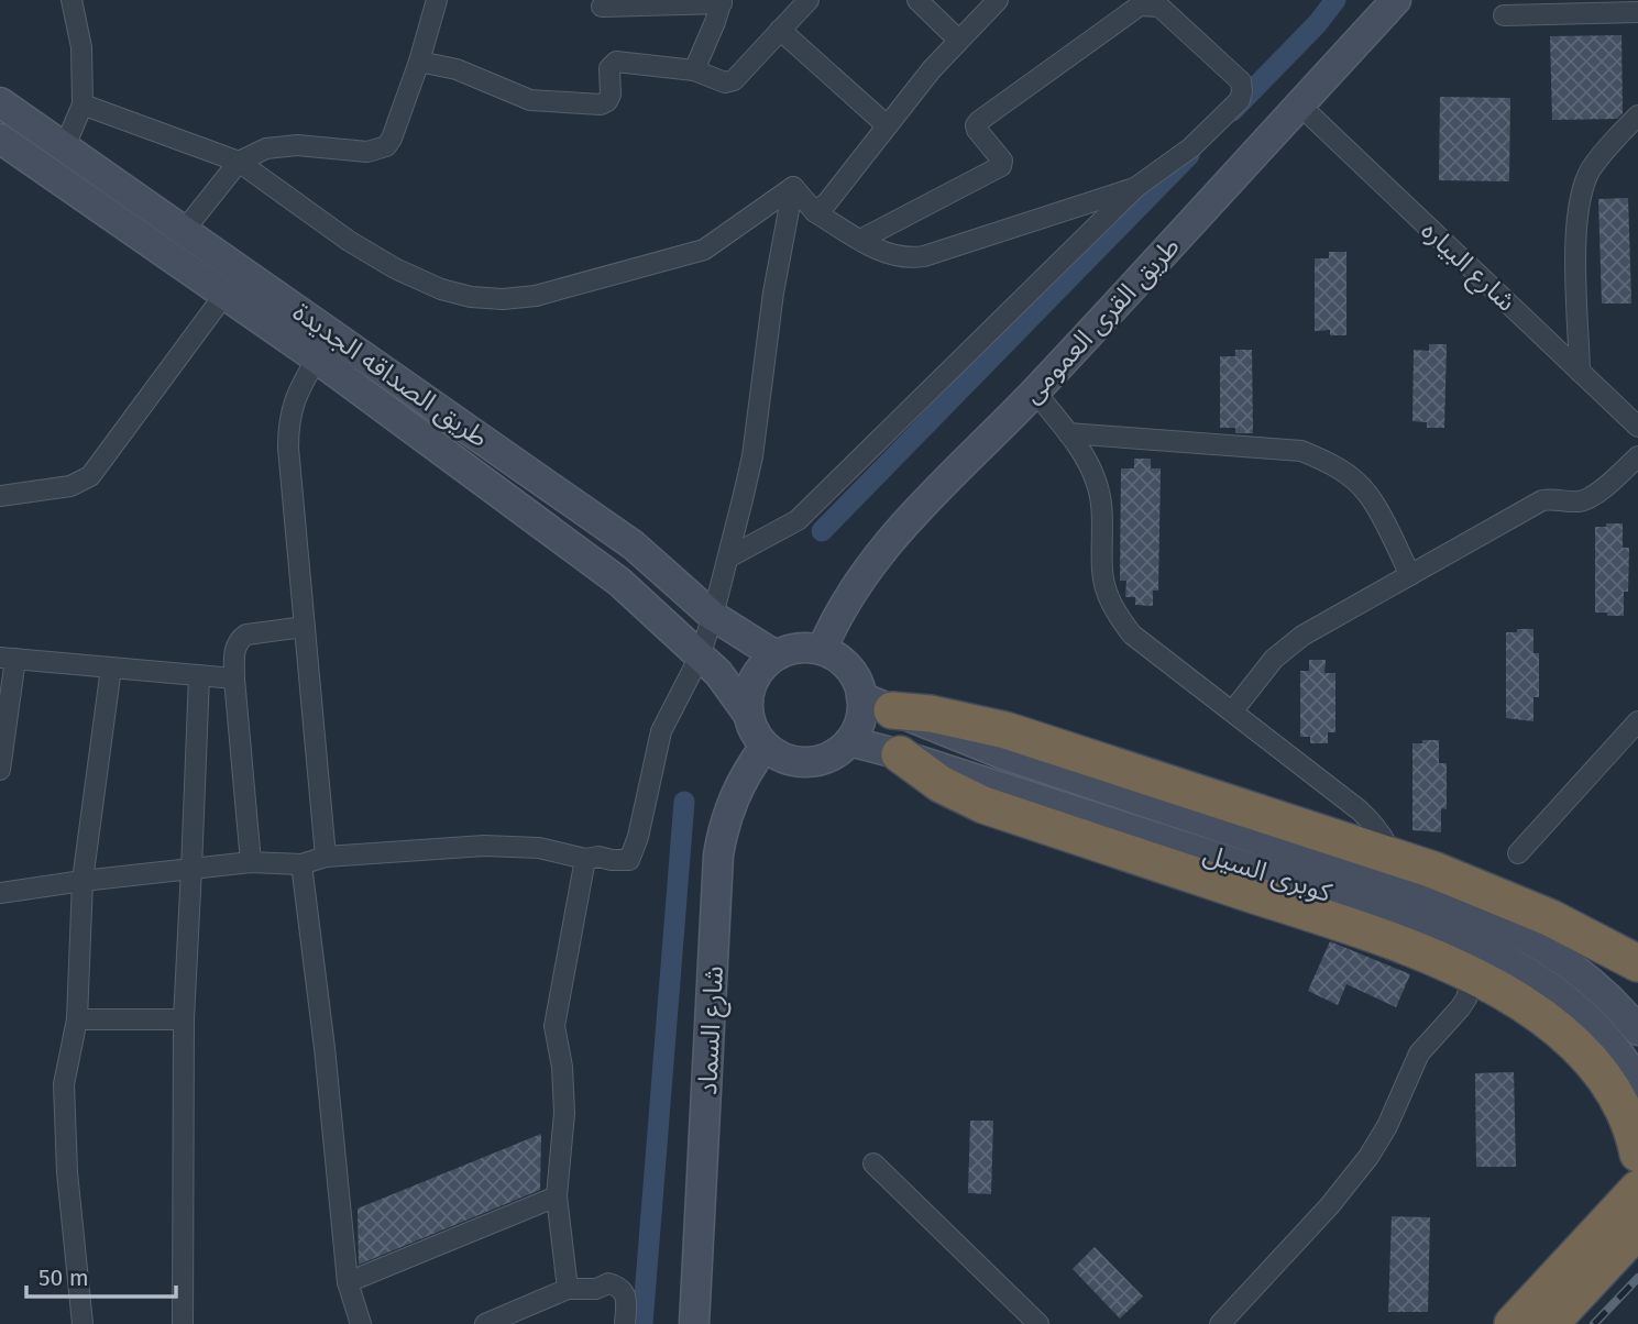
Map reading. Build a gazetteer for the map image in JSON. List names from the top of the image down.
{
  "streets": {
    "street": [
      "شارع البياره",
      "طريق القرى العمومى",
      "طريق الصداقه الجديدة",
      "كوبرى السيل",
      "شارع السماد"
    ]
  },
  "crossings": [
    ["شارع البياره", "طريق القرى العمومى"],
    ["طريق القرى العمومى", "طريق الصداقه الجديدة"],
    ["طريق القرى العمومى", "كوبرى السيل"],
    ["طريق القرى العمومى", "شارع السماد"],
    ["طريق الصداقه الجديدة", "كوبرى السيل"],
    ["طريق الصداقه الجديدة", "شارع السماد"],
    ["كوبرى السيل", "شارع السماد"]
  ],
  "scale_bar": "50 m"
}
